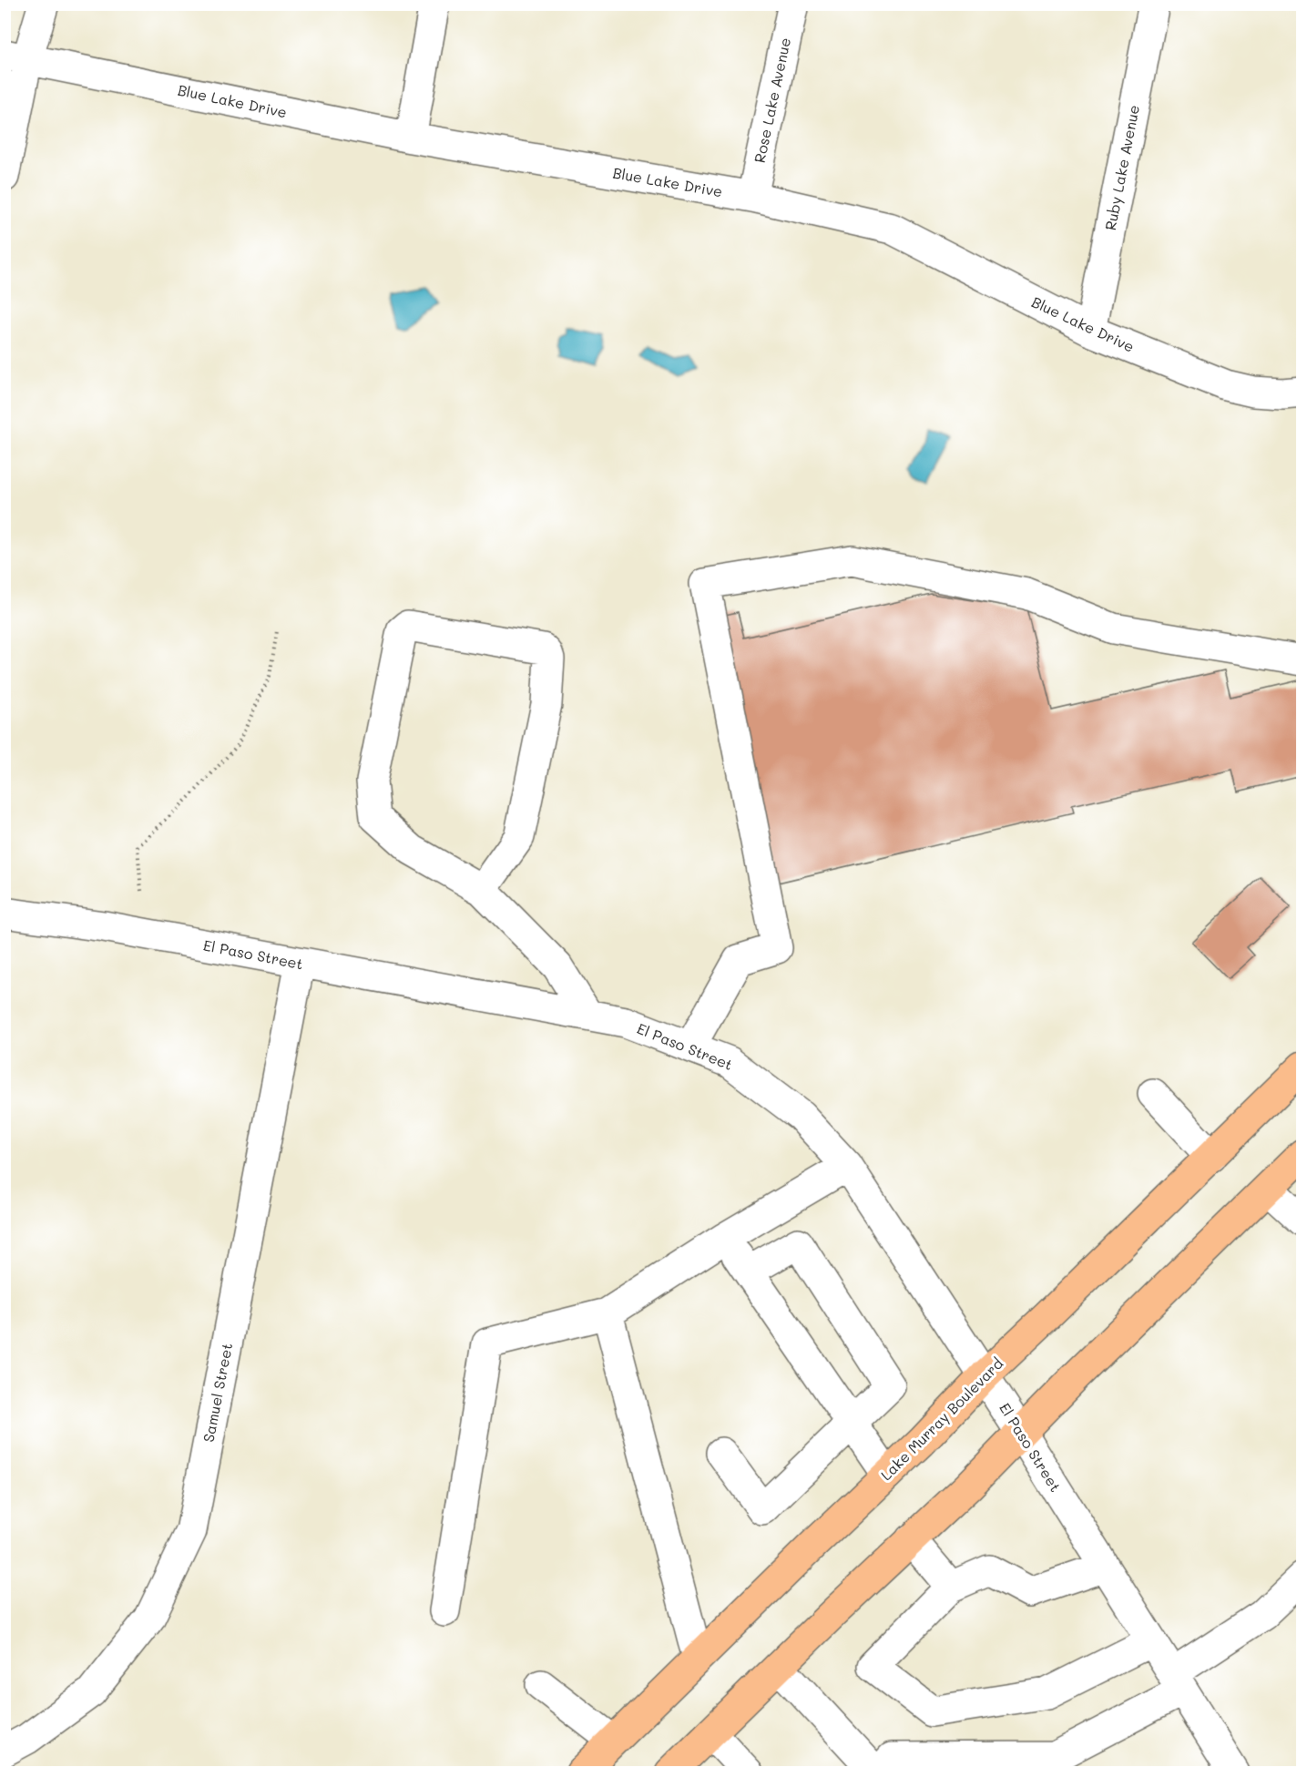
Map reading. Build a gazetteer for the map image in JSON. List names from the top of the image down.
{
  "streets": {
    "main road": ["Lake Murray Boulevard"],
    "street": [
      "Rose Lake Avenue",
      "Blue Lake Drive",
      "Ruby Lake Avenue",
      "El Paso Street",
      "Samuel Street"
    ]
  },
  "crossings": [
    ["Rose Lake Avenue", "Blue Lake Drive"],
    ["Blue Lake Drive", "Ruby Lake Avenue"],
    ["El Paso Street", "Samuel Street"],
    ["El Paso Street", "Lake Murray Boulevard"]
  ]
}
